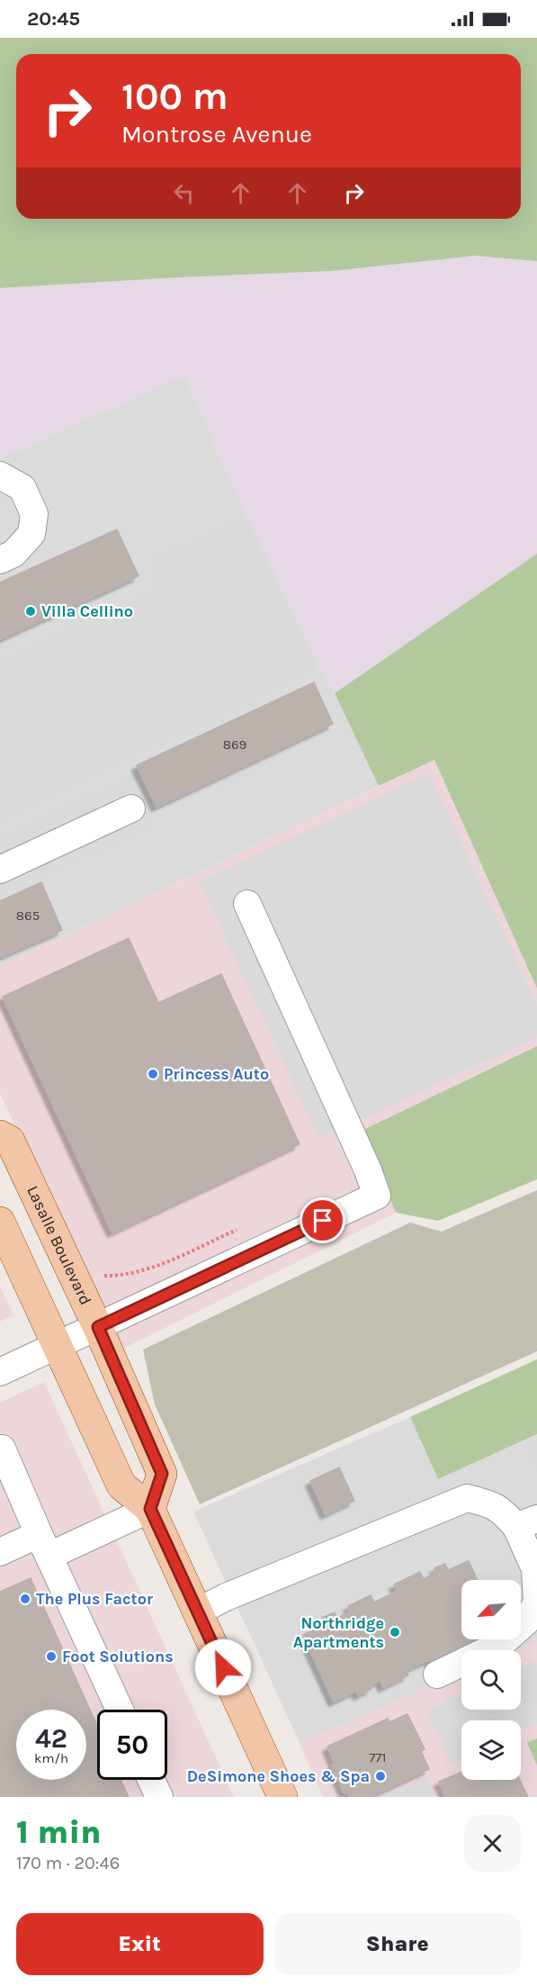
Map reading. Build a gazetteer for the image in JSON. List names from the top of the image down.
{
  "streets": {
    "main road": ["Lasalle Boulevard"]
  },
  "places": [
    "Villa Cellino",
    "Princess Auto",
    "The Plus Factor",
    "Northridge Apartments",
    "Foot Solutions",
    "DeSimone Shoes & Spa"
  ],
  "house_numbers": ["869", "865", "771"],
  "north": "bottom left",
  "page": {
    "status": "20:45",
    "turn": ["100 m", "Montrose Avenue"],
    "speed": "42 km/h",
    "limit": "50",
    "heading": ["1 min", "170 m · 20:46"],
    "buttons": ["Exit", "Share"]
  }
}
